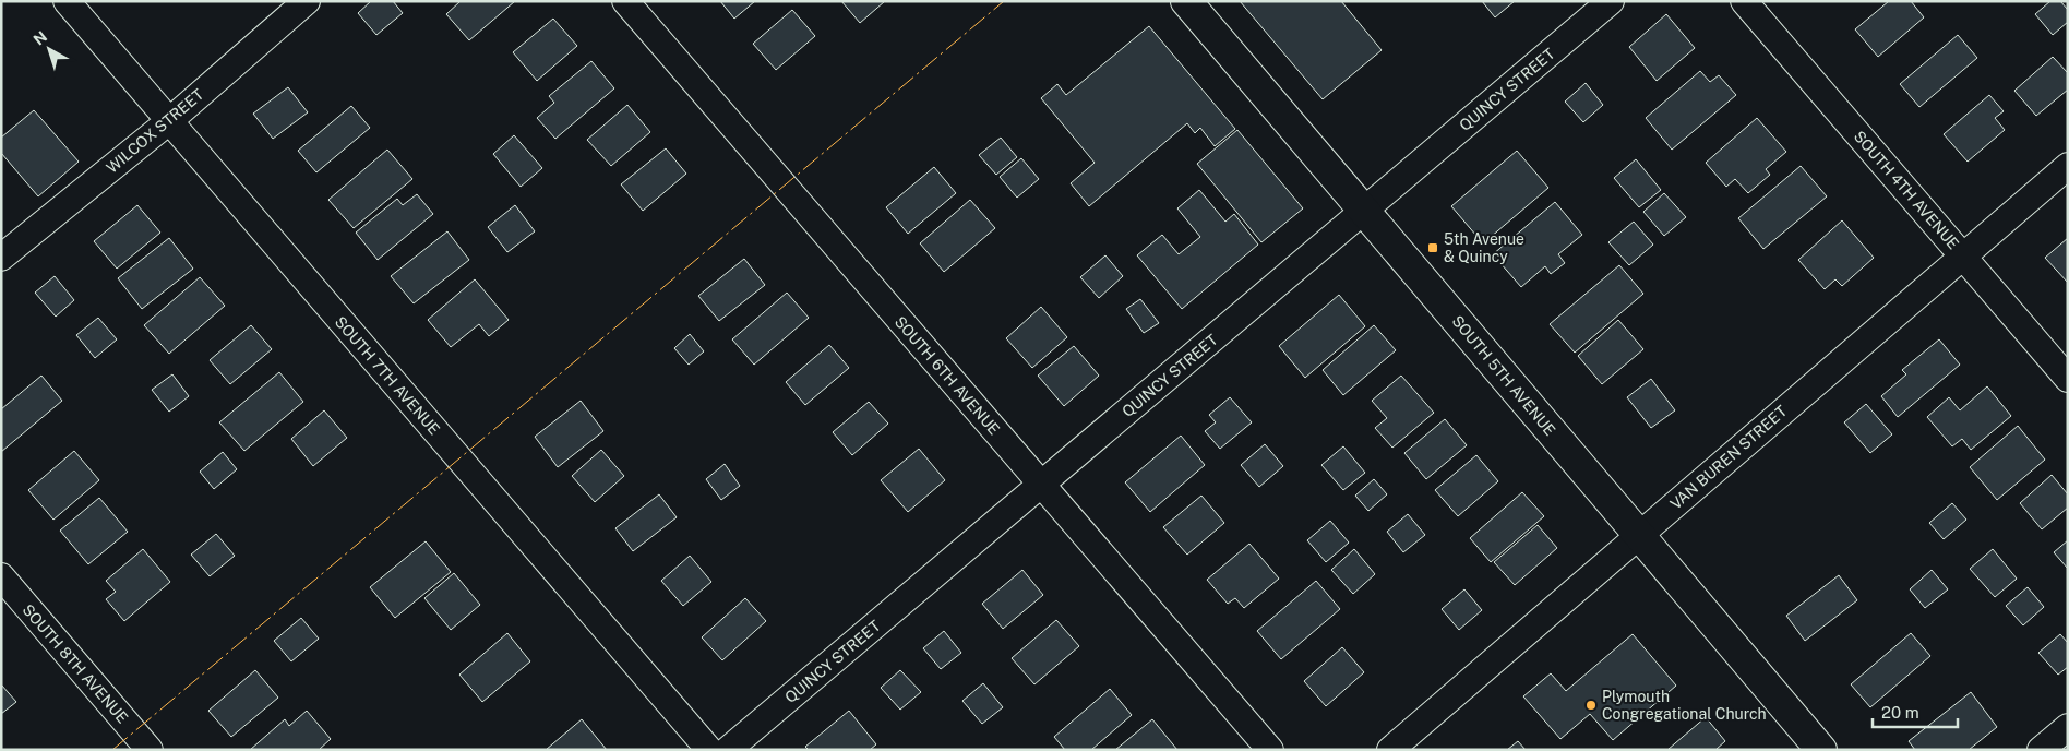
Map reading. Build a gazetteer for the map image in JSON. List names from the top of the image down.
{
  "streets": {
    "street": [
      "QUINCY STREET",
      "WILCOX STREET",
      "SOUTH 4TH AVENUE",
      "SOUTH 7TH AVENUE",
      "SOUTH 6TH AVENUE",
      "SOUTH 5TH AVENUE",
      "VAN BUREN STREET",
      "SOUTH 8TH AVENUE"
    ]
  },
  "crossings": [
    ["QUINCY STREET", "SOUTH 6TH AVENUE"],
    ["QUINCY STREET", "SOUTH 5TH AVENUE"],
    ["WILCOX STREET", "SOUTH 7TH AVENUE"],
    ["SOUTH 4TH AVENUE", "VAN BUREN STREET"],
    ["SOUTH 5TH AVENUE", "VAN BUREN STREET"]
  ],
  "places": {
    "transit": ["5th Avenue & Quincy"],
    "other": ["Plymouth Congregational Church"]
  },
  "scale_bar": "20 m",
  "north": "top left"
}
